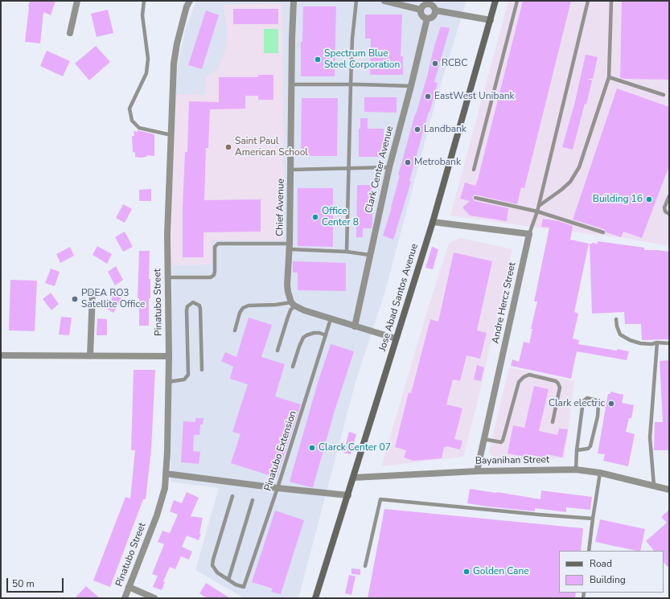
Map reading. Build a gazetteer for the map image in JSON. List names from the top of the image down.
{
  "streets": {
    "main road": ["Jose Abad Santos Avenue"],
    "street": [
      "Clark Center Avenue",
      "Chief Avenue",
      "Pinatubo Street",
      "Andre Hercz Street",
      "Bayanihan Street"
    ],
    "lane": ["Pinatubo Extension"]
  },
  "crossings": [
    ["Jose Abad Santos Avenue", "Bayanihan Street"],
    ["Andre Hercz Street", "Bayanihan Street"]
  ],
  "places": [
    "Spectrum Blue Steel Corporation",
    "RCBC",
    "EastWest Unibank",
    "Landbank",
    "Saint Paul American School",
    "Metrobank",
    "Building 16",
    "Office Center 8",
    "PDEA RO3 Satellite Office",
    "Clark electric",
    "Clarck Center 07",
    "Golden Cane"
  ],
  "legend": ["Road", "Building"],
  "scale_bar": "50 m"
}
